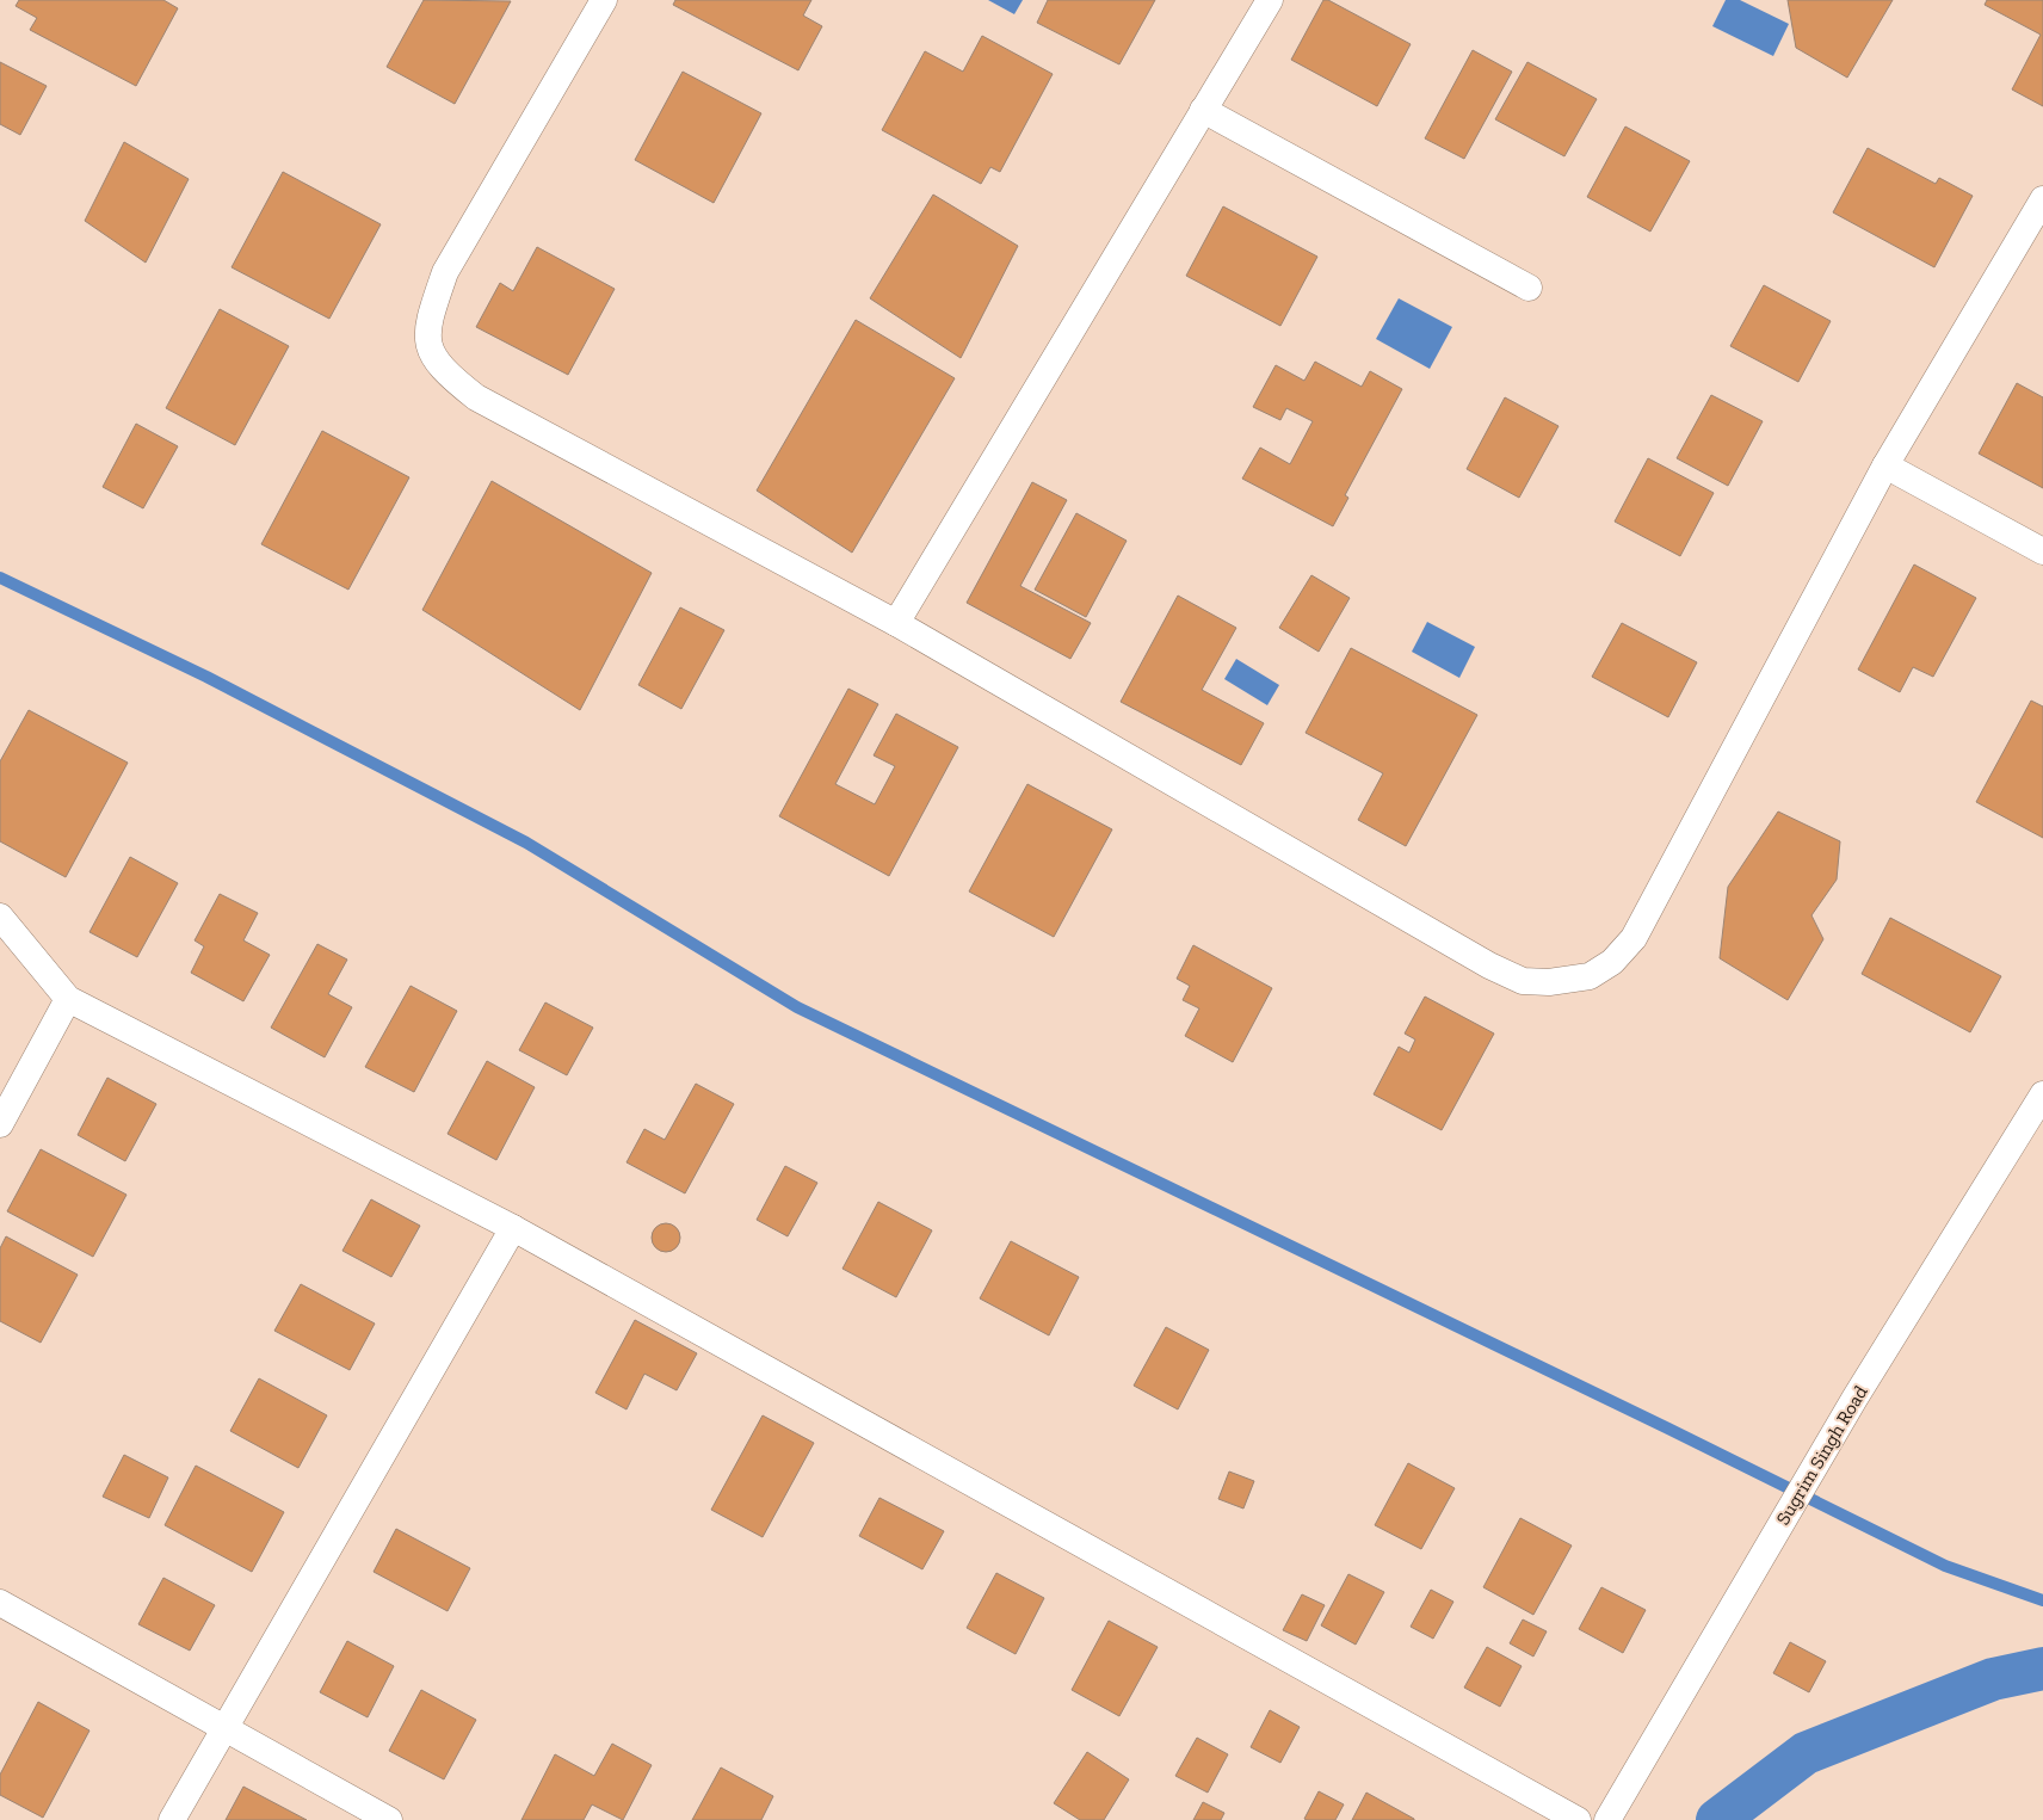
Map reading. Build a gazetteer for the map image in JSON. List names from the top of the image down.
{
  "streets": {
    "street": ["Sugrim Singh Road"]
  }
}
